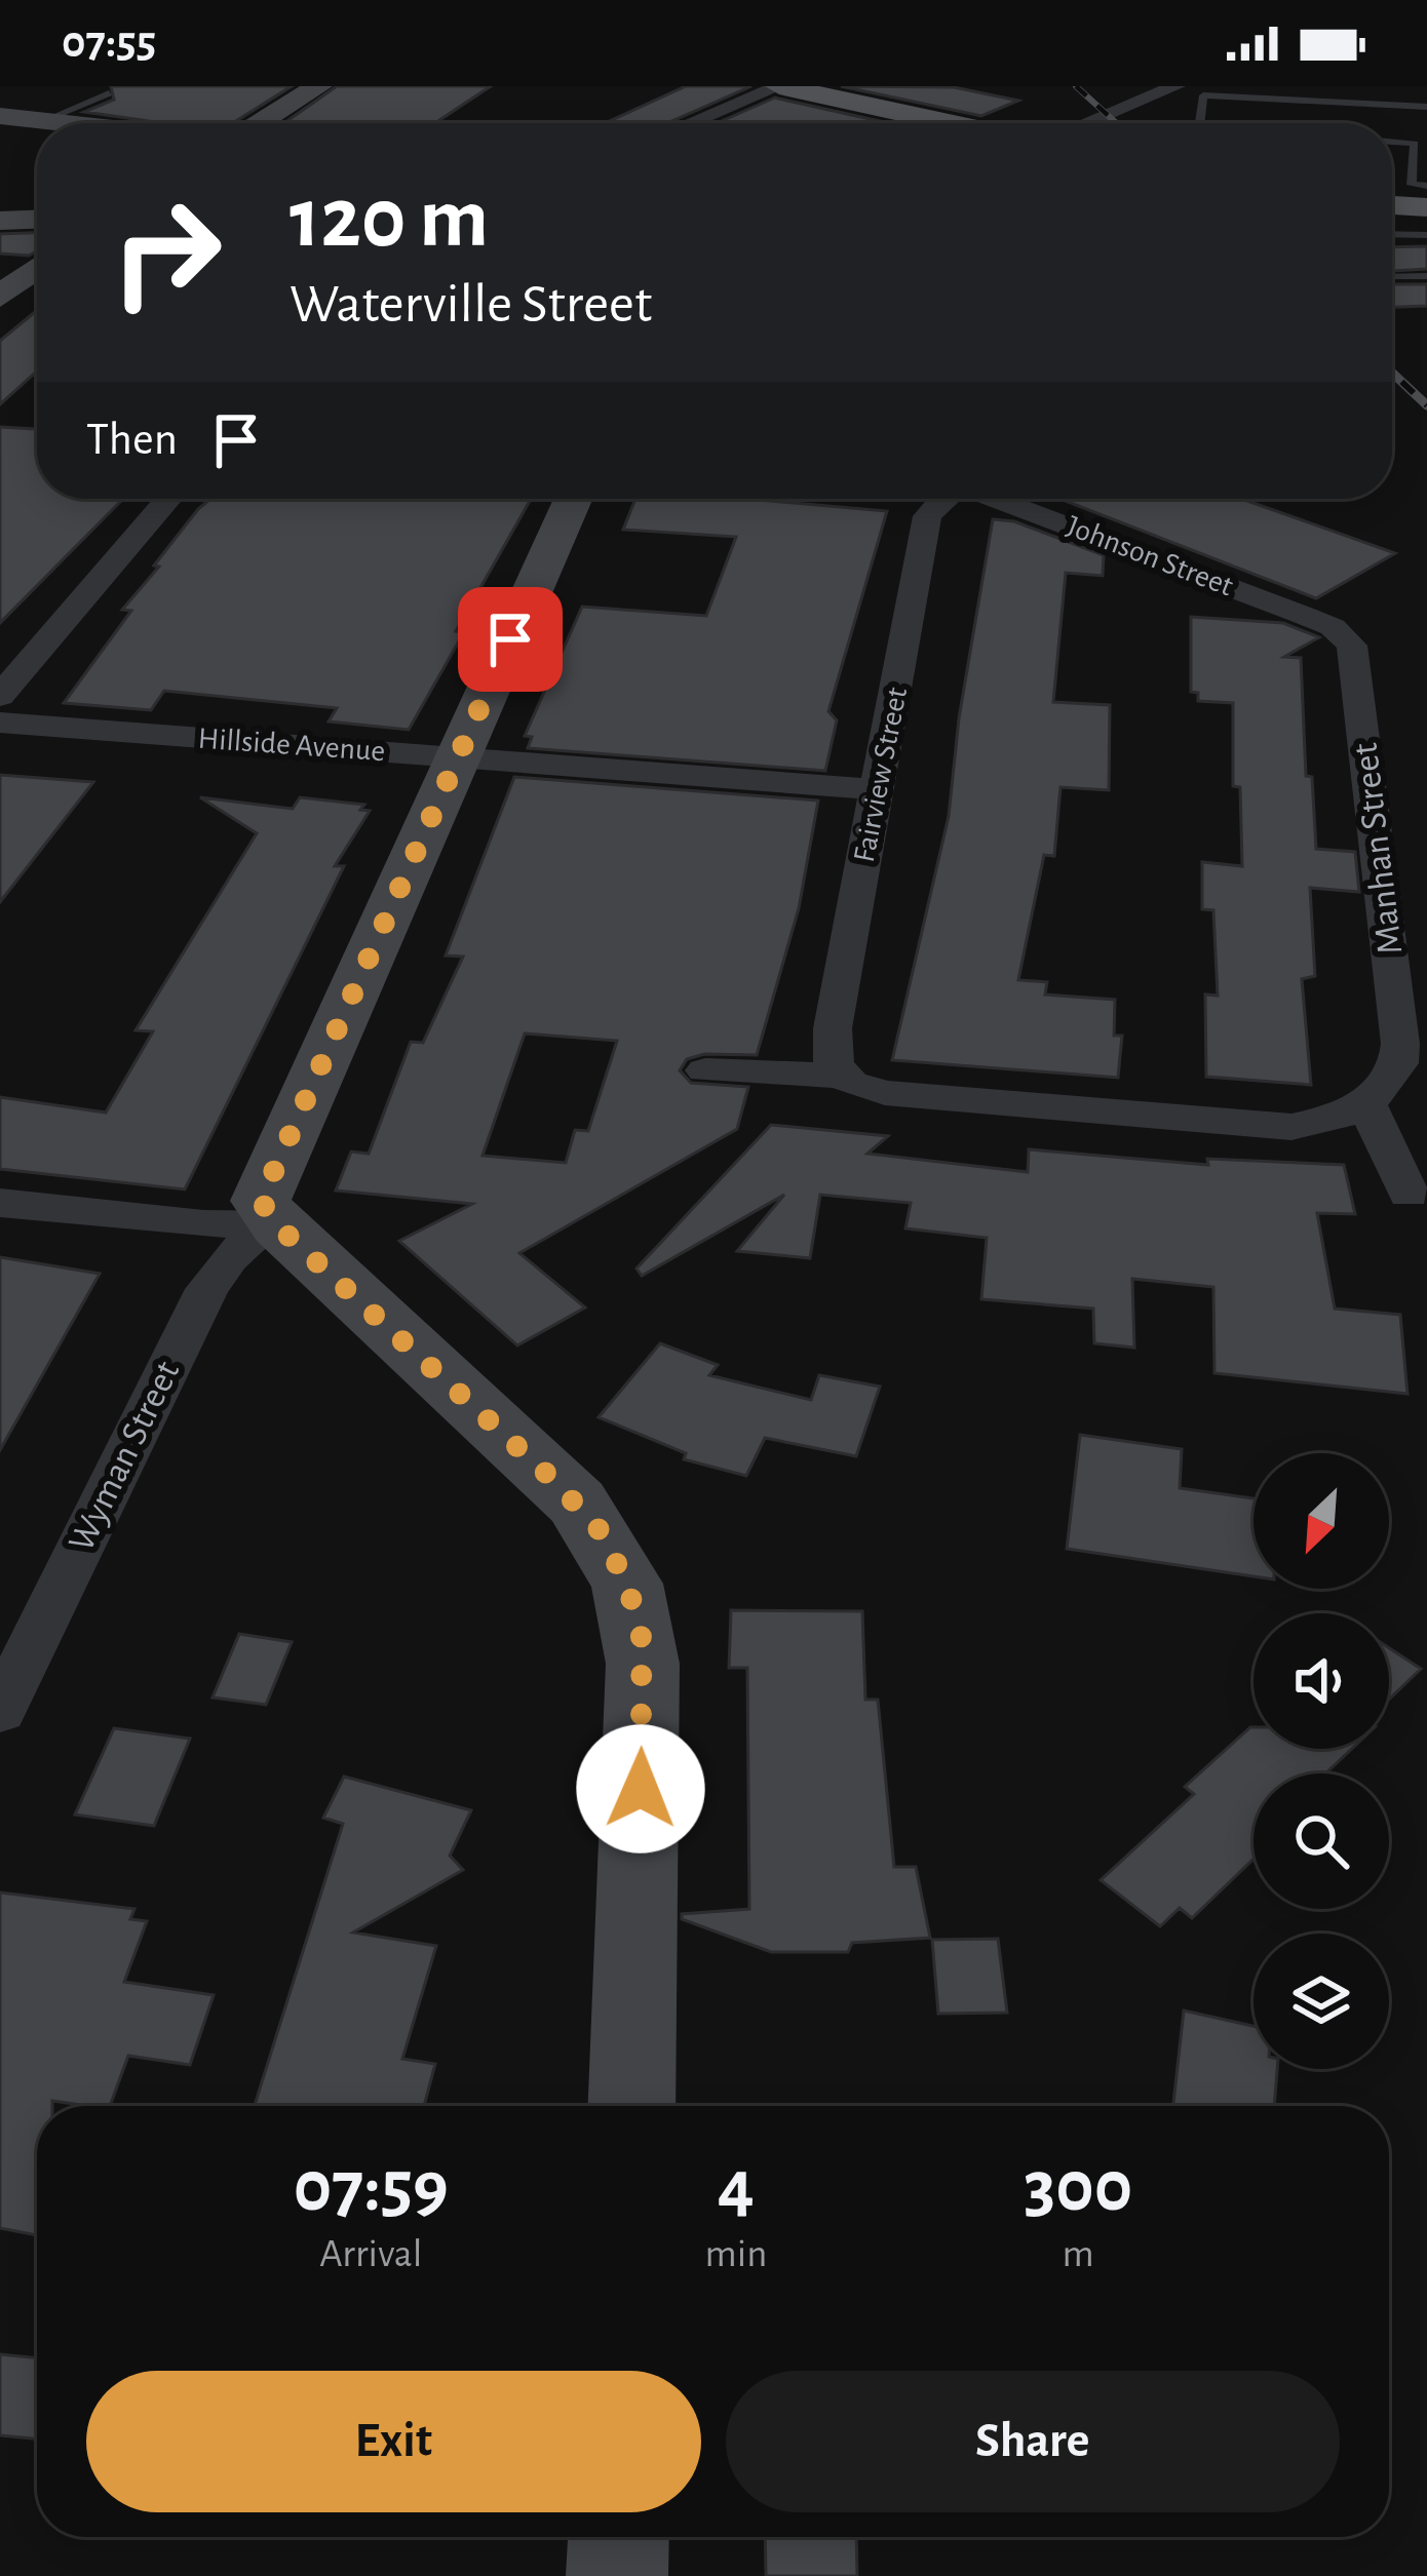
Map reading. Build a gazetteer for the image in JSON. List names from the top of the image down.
{
  "streets": {
    "street": [
      "Johnson Street",
      "Hillside Avenue",
      "Fairview Street",
      "Manhan Street",
      "Wyman Street"
    ]
  },
  "crossings": [
    ["Johnson Street", "Manhan Street"],
    ["Hillside Avenue", "Fairview Street"]
  ],
  "north": "bottom left",
  "page": {
    "status": "07:55",
    "turn": ["120 m", "Waterville Street"],
    "then": "Then",
    "eta": [
      "07:59",
      "Arrival",
      "4",
      "min",
      "300",
      "m"
    ],
    "buttons": ["Exit", "Share"]
  }
}
